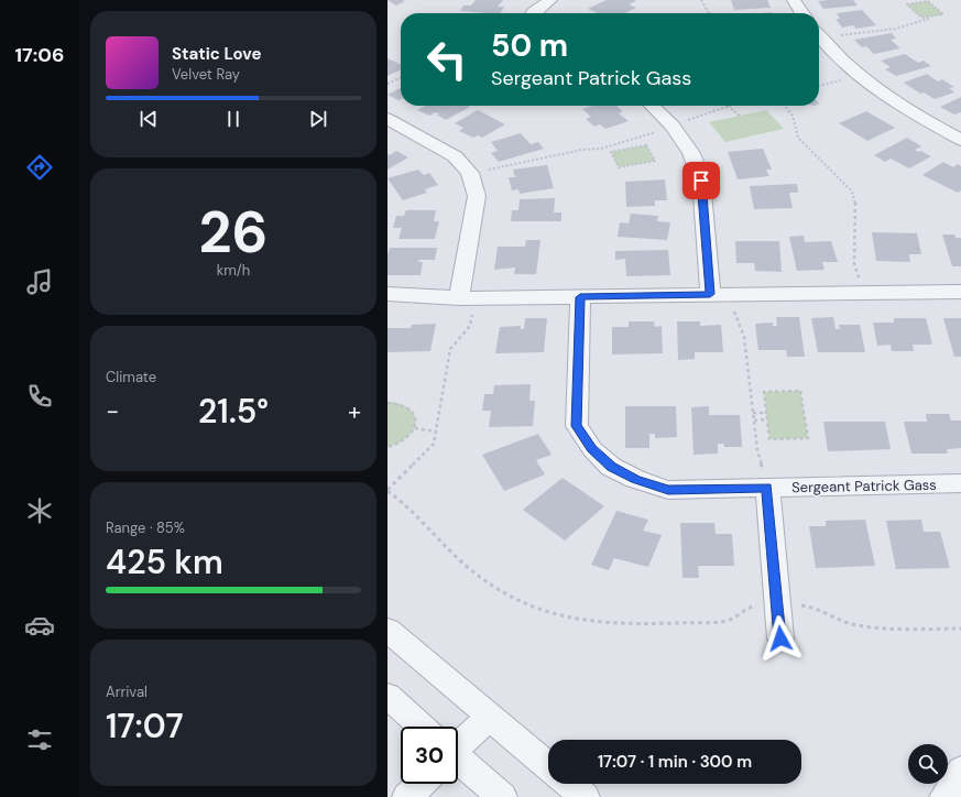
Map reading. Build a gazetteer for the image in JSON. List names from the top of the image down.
{
  "streets": {
    "street": ["Sergeant Patrick Gass"]
  },
  "page": {
    "tabs": "17:06",
    "turn": ["50 m", "Sergeant Patrick Gass"],
    "song": ["Static Love", "Velvet Ray"],
    "tile": [
      ["26", "km/h"],
      "Climate",
      ["Range · 85%", "425 km"],
      ["Arrival", "17:07"]
    ],
    "heat": ["−", "21.5°", "+"],
    "limit": "30",
    "trip": "17:07 · 1 min · 300 m"
  }
}
